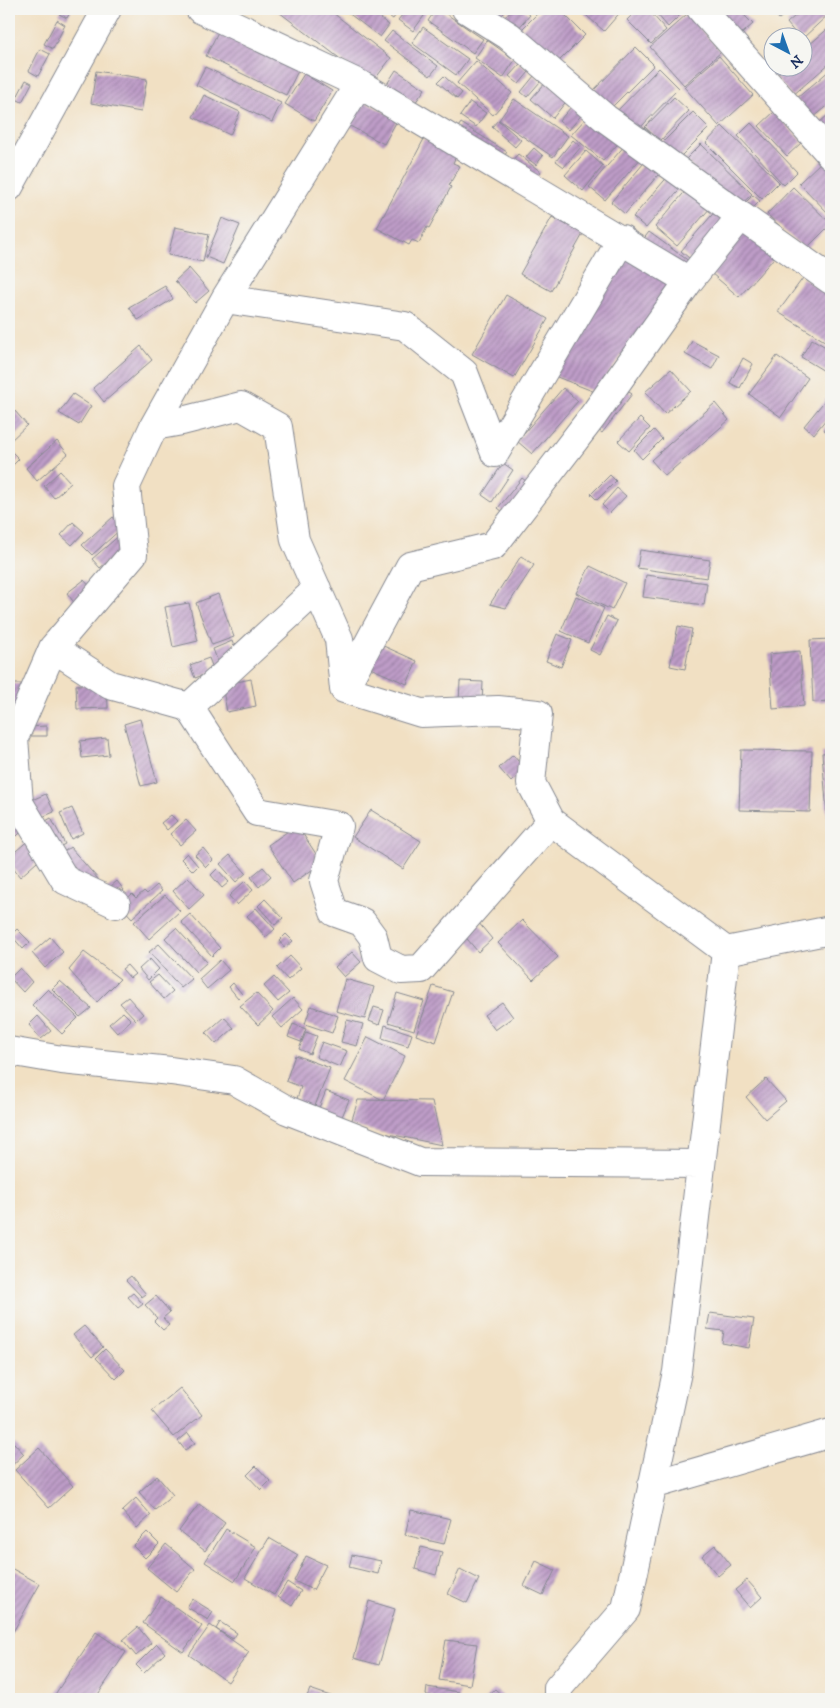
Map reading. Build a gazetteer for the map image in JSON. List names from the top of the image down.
{
  "north": "bottom right"
}
